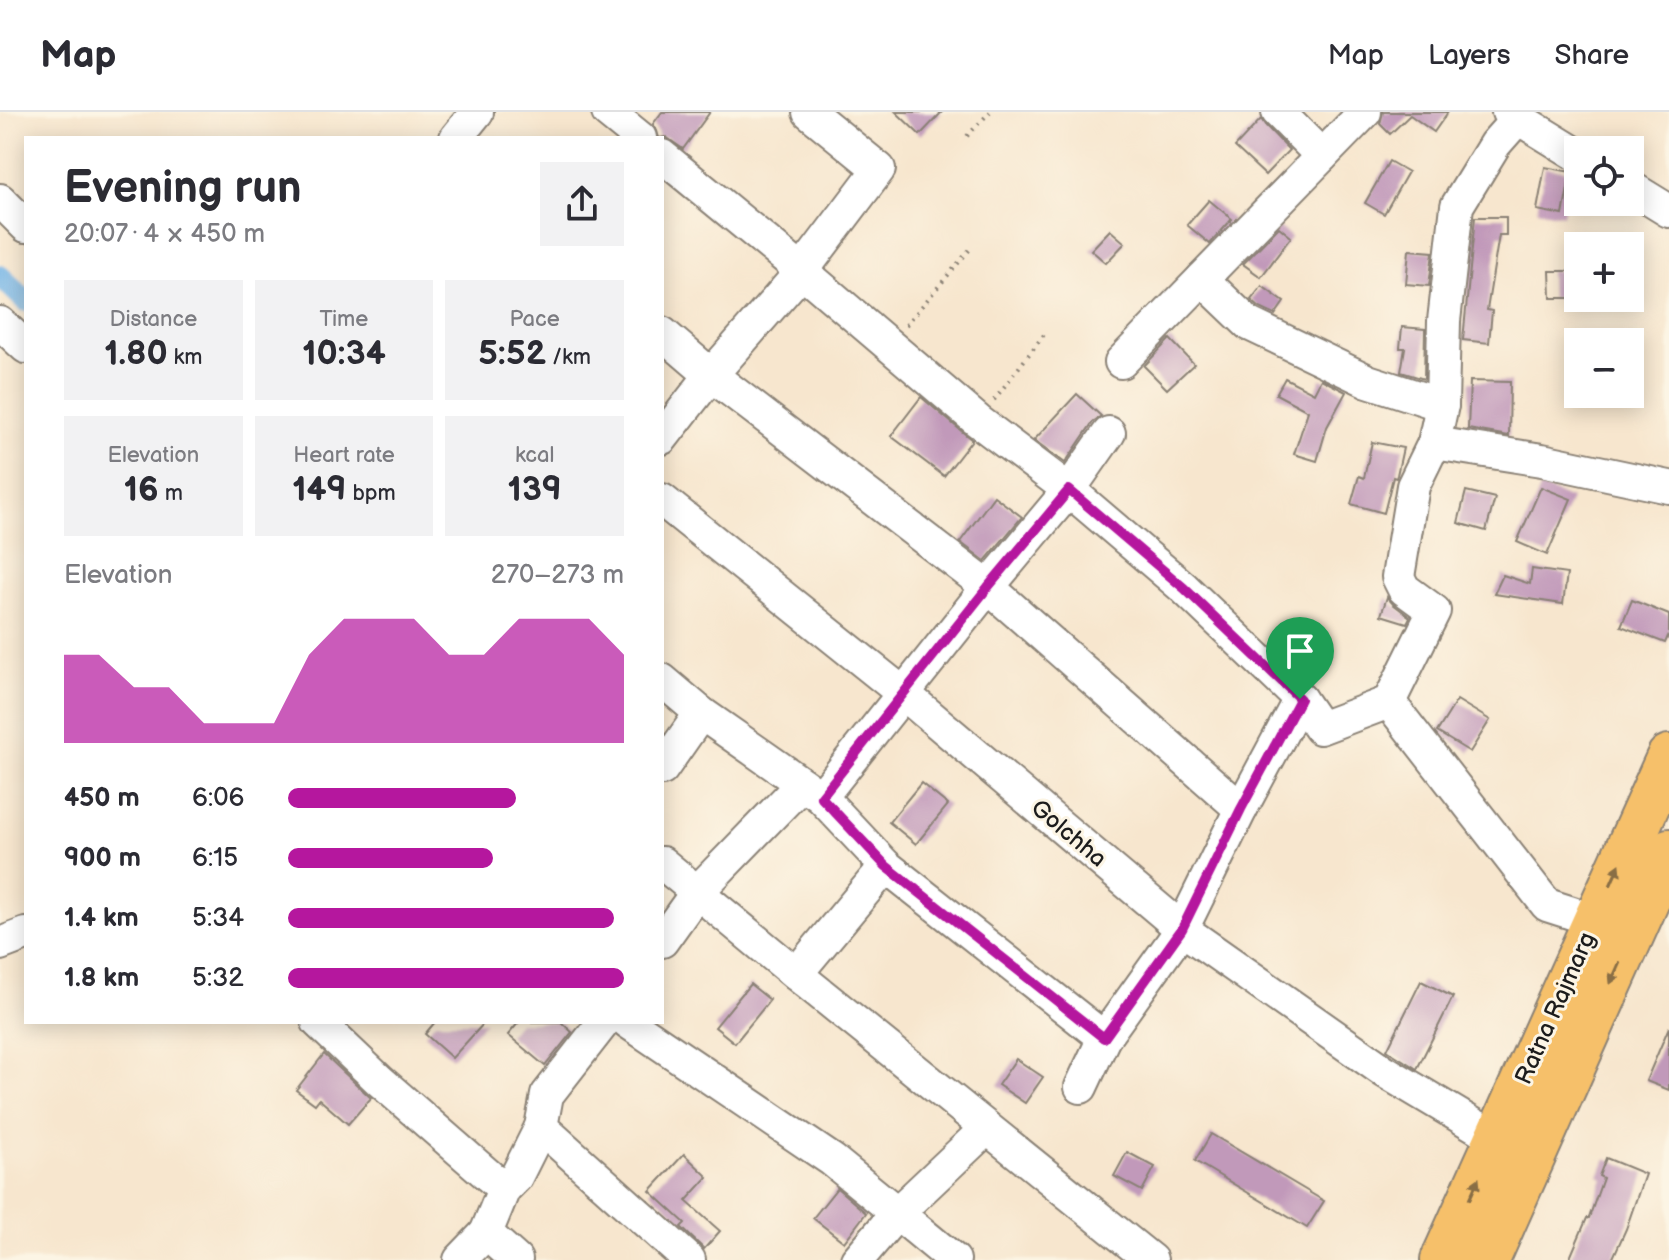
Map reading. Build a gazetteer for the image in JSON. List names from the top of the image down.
{
  "streets": {
    "highway": ["Ratna Rajmarg"],
    "street": ["Golchha"]
  },
  "crossings": [
    ["Golchha", "Ratna Rajmarg"]
  ],
  "page": {
    "header": "Map",
    "nav": ["Map", "Layers", "Share"],
    "map_buttons": ["+", "−"],
    "heading": ["Evening run", "20:07 · 4 × 450 m"],
    "stats": [
      ["Distance", "1.80 km"],
      ["Time", "10:34"],
      ["Pace", "5:52 /km"],
      ["Elevation", "16 m"],
      ["Heart rate", "149 bpm"],
      ["kcal", "139"]
    ],
    "chart": ["Elevation", "270–273 m"],
    "list": [
      {
        "name": "450 m",
        "note": "6:06"
      },
      {
        "name": "900 m",
        "note": "6:15"
      },
      {
        "name": "1.4 km",
        "note": "5:34"
      },
      {
        "name": "1.8 km",
        "note": "5:32"
      }
    ]
  }
}
